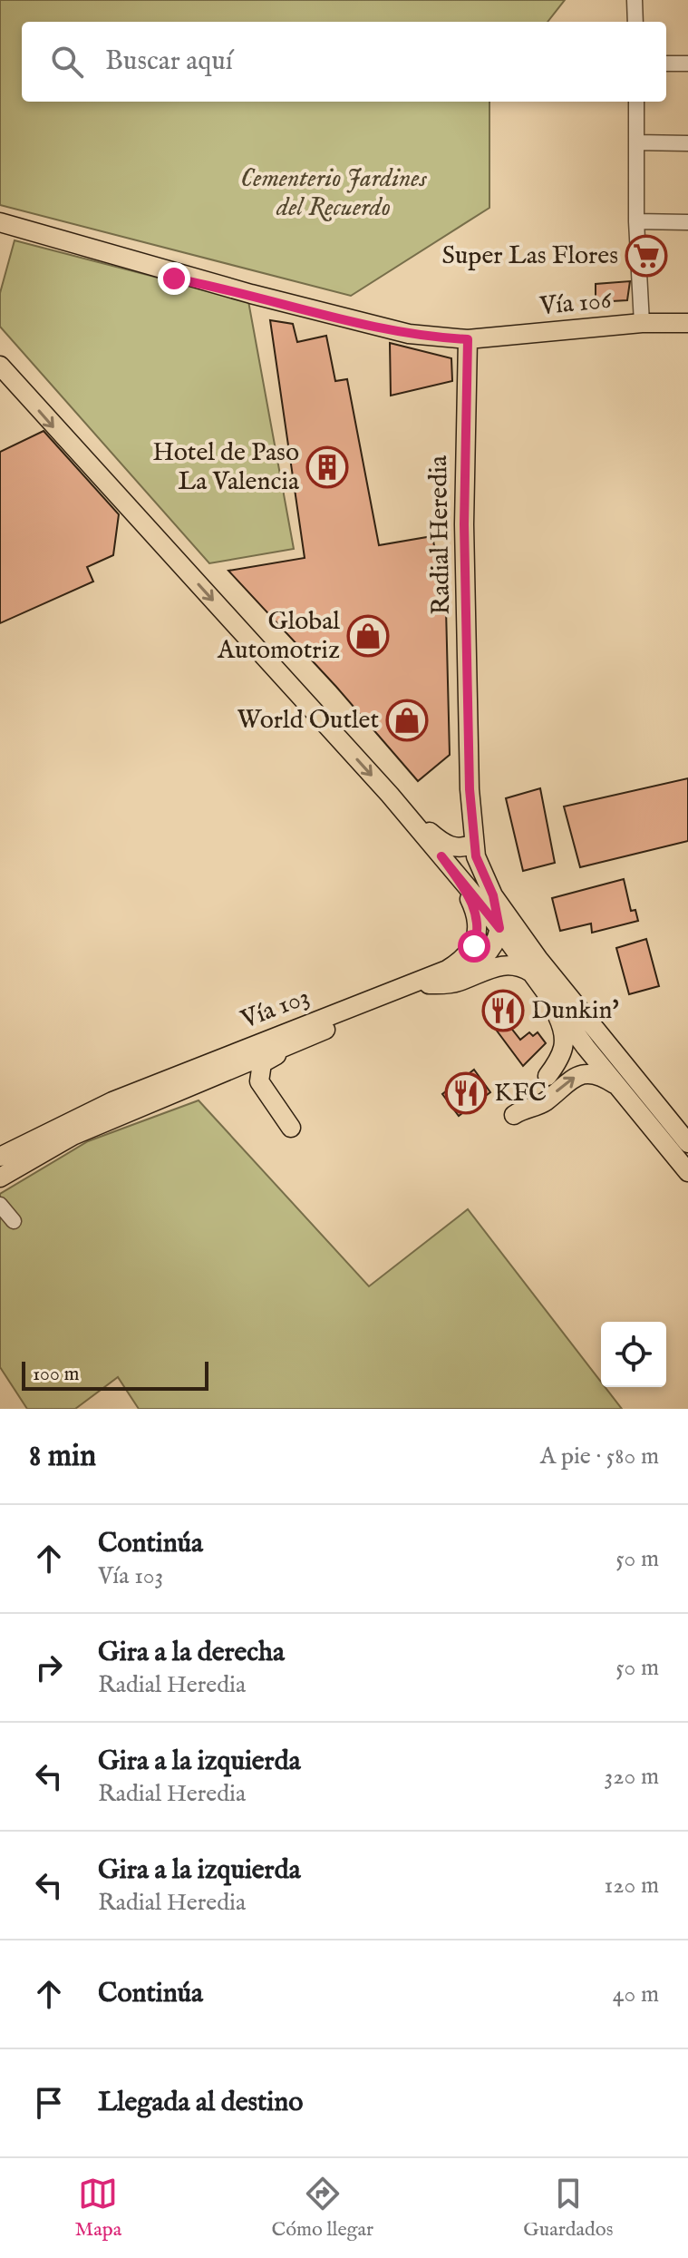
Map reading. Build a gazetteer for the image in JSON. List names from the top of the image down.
{
  "streets": {
    "main road": ["Vía 106", "Radial Heredia", "Vía 103"]
  },
  "crossings": [
    ["Vía 106", "Radial Heredia"]
  ],
  "parks": ["Cementerio Jardines del Recuerdo"],
  "places": {
    "supermarket": ["Super Las Flores"],
    "building": ["Hotel de Paso La Valencia"],
    "shop": ["Global Automotriz", "World Outlet"],
    "restaurant": ["Dunkin'", "KFC"]
  },
  "scale_bar": "100 m",
  "page": {
    "search": "Buscar aquí",
    "scale": "100 m",
    "heading": ["8 min", "A pie · 580 m"],
    "list": [
      ["Continúa", "Vía 103", "50 m"],
      ["Gira a la derecha", "Radial Heredia", "50 m"],
      ["Gira a la izquierda", "Radial Heredia", "320 m"],
      ["Gira a la izquierda", "Radial Heredia", "120 m"],
      ["Continúa", "40 m"],
      "Llegada al destino"
    ],
    "nav": ["Mapa", "Cómo llegar", "Guardados"]
  }
}
